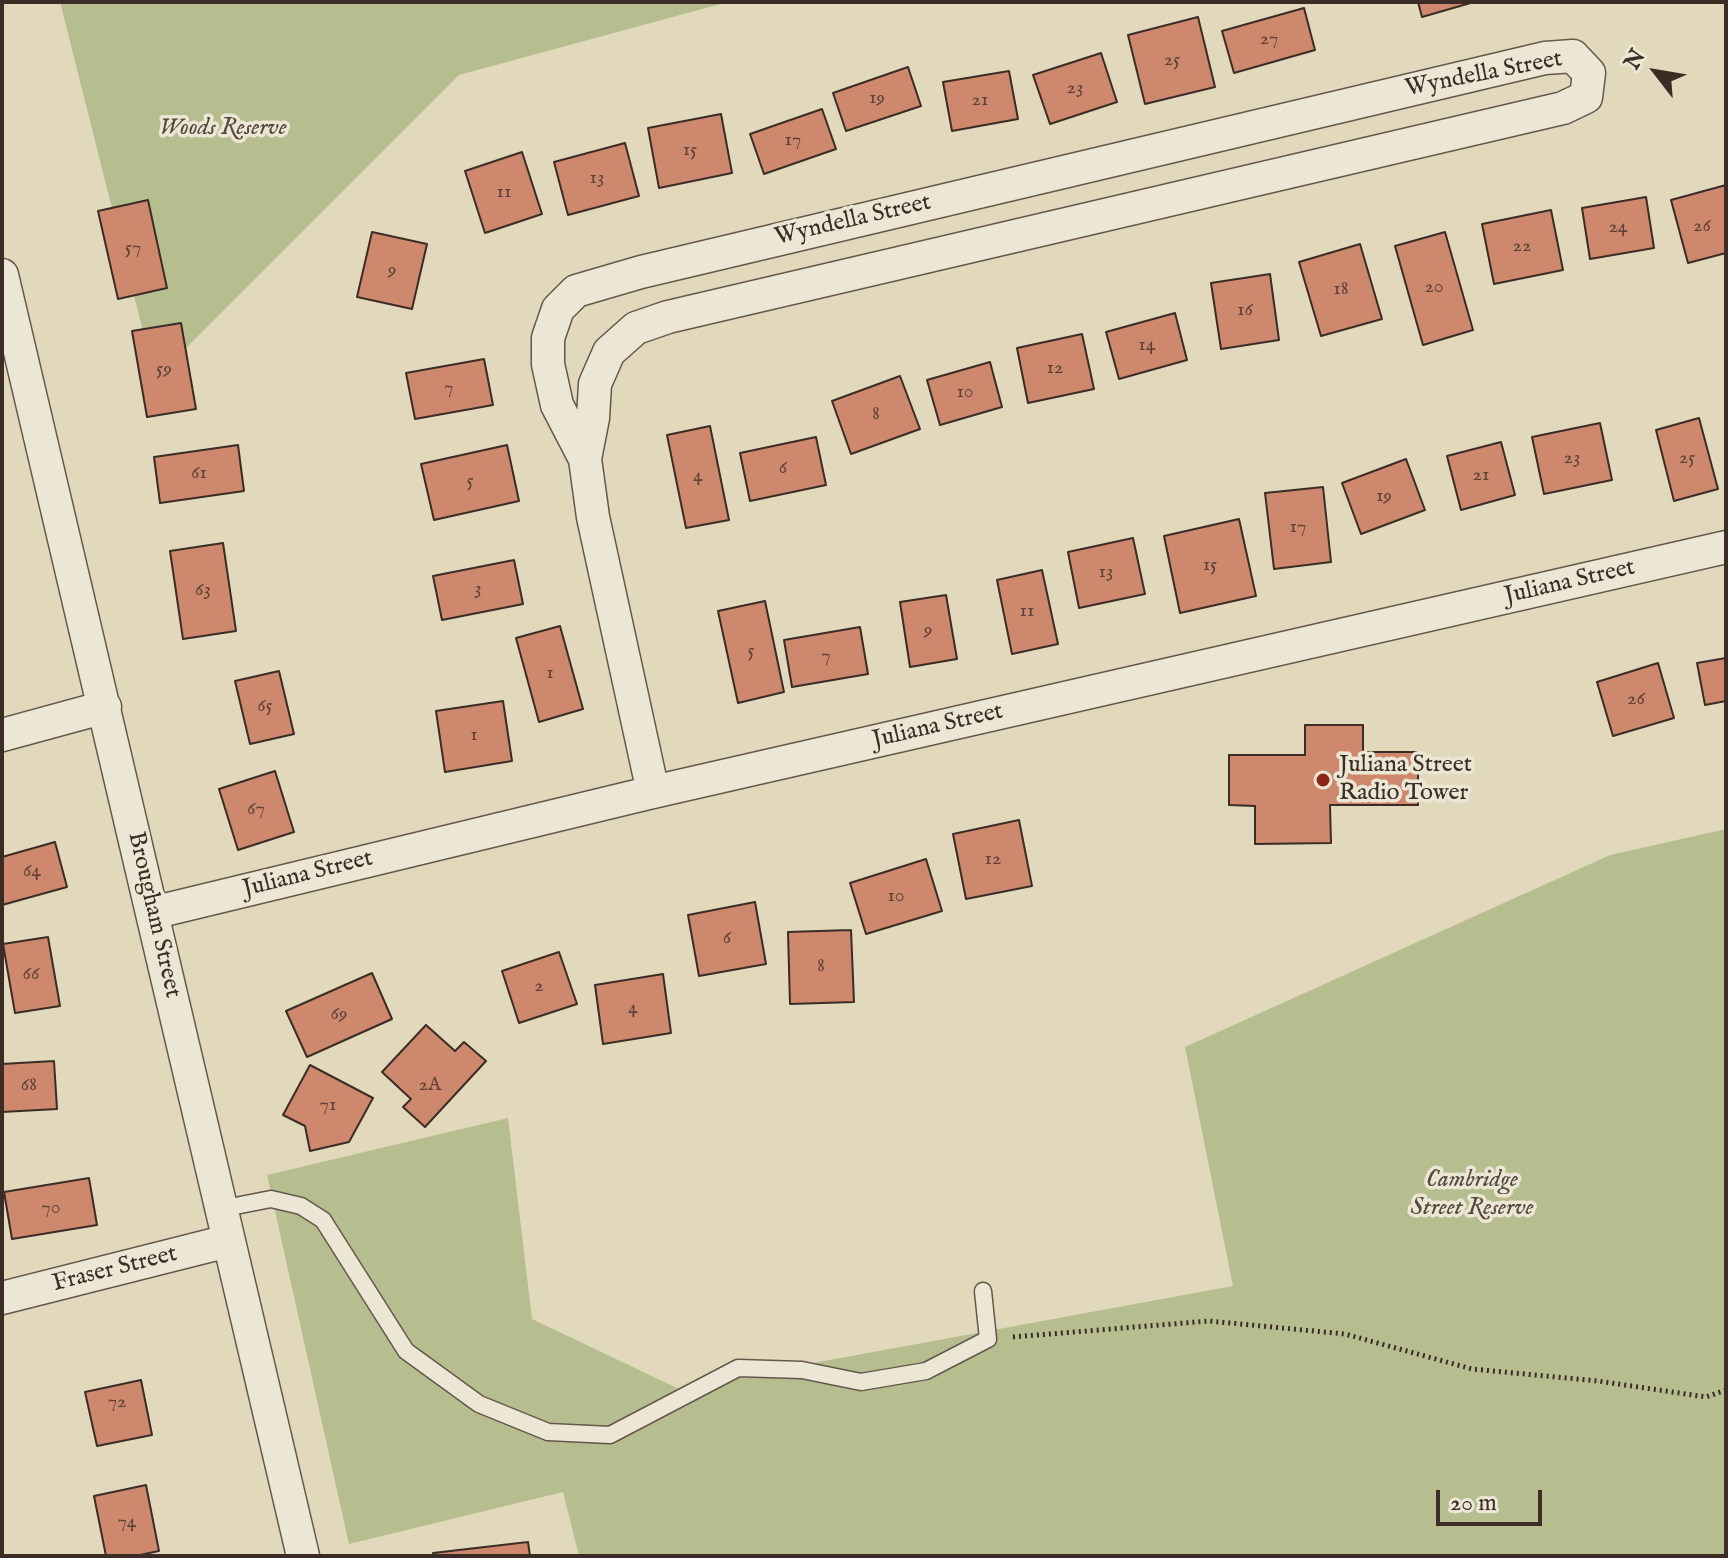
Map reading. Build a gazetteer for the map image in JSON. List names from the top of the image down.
{
  "streets": {
    "street": [
      "Wyndella Street",
      "Juliana Street",
      "Brougham Street",
      "Fraser Street"
    ]
  },
  "crossings": [
    ["Wyndella Street", "Juliana Street"],
    ["Juliana Street", "Brougham Street"],
    ["Brougham Street", "Fraser Street"]
  ],
  "parks": ["Woods Reserve", "Cambridge Street Reserve"],
  "places": ["Juliana Street Radio Tower"],
  "house_numbers": [
    "27",
    "25",
    "23",
    "19",
    "21",
    "17",
    "15",
    "13",
    "11",
    "26",
    "24",
    "22",
    "57",
    "9",
    "20",
    "18",
    "16",
    "14",
    "12",
    "59",
    "7",
    "10",
    "8",
    "23",
    "25",
    "6",
    "61",
    "21",
    "4",
    "5",
    "19",
    "17",
    "15",
    "13",
    "3",
    "63",
    "11",
    "9",
    "5",
    "7",
    "1",
    "26",
    "65",
    "1",
    "67",
    "12",
    "64",
    "10",
    "6",
    "8",
    "66",
    "2",
    "4",
    "69",
    "68",
    "2A",
    "71",
    "70",
    "72",
    "74"
  ],
  "scale_bar": "20 m",
  "north": "top left"
}
